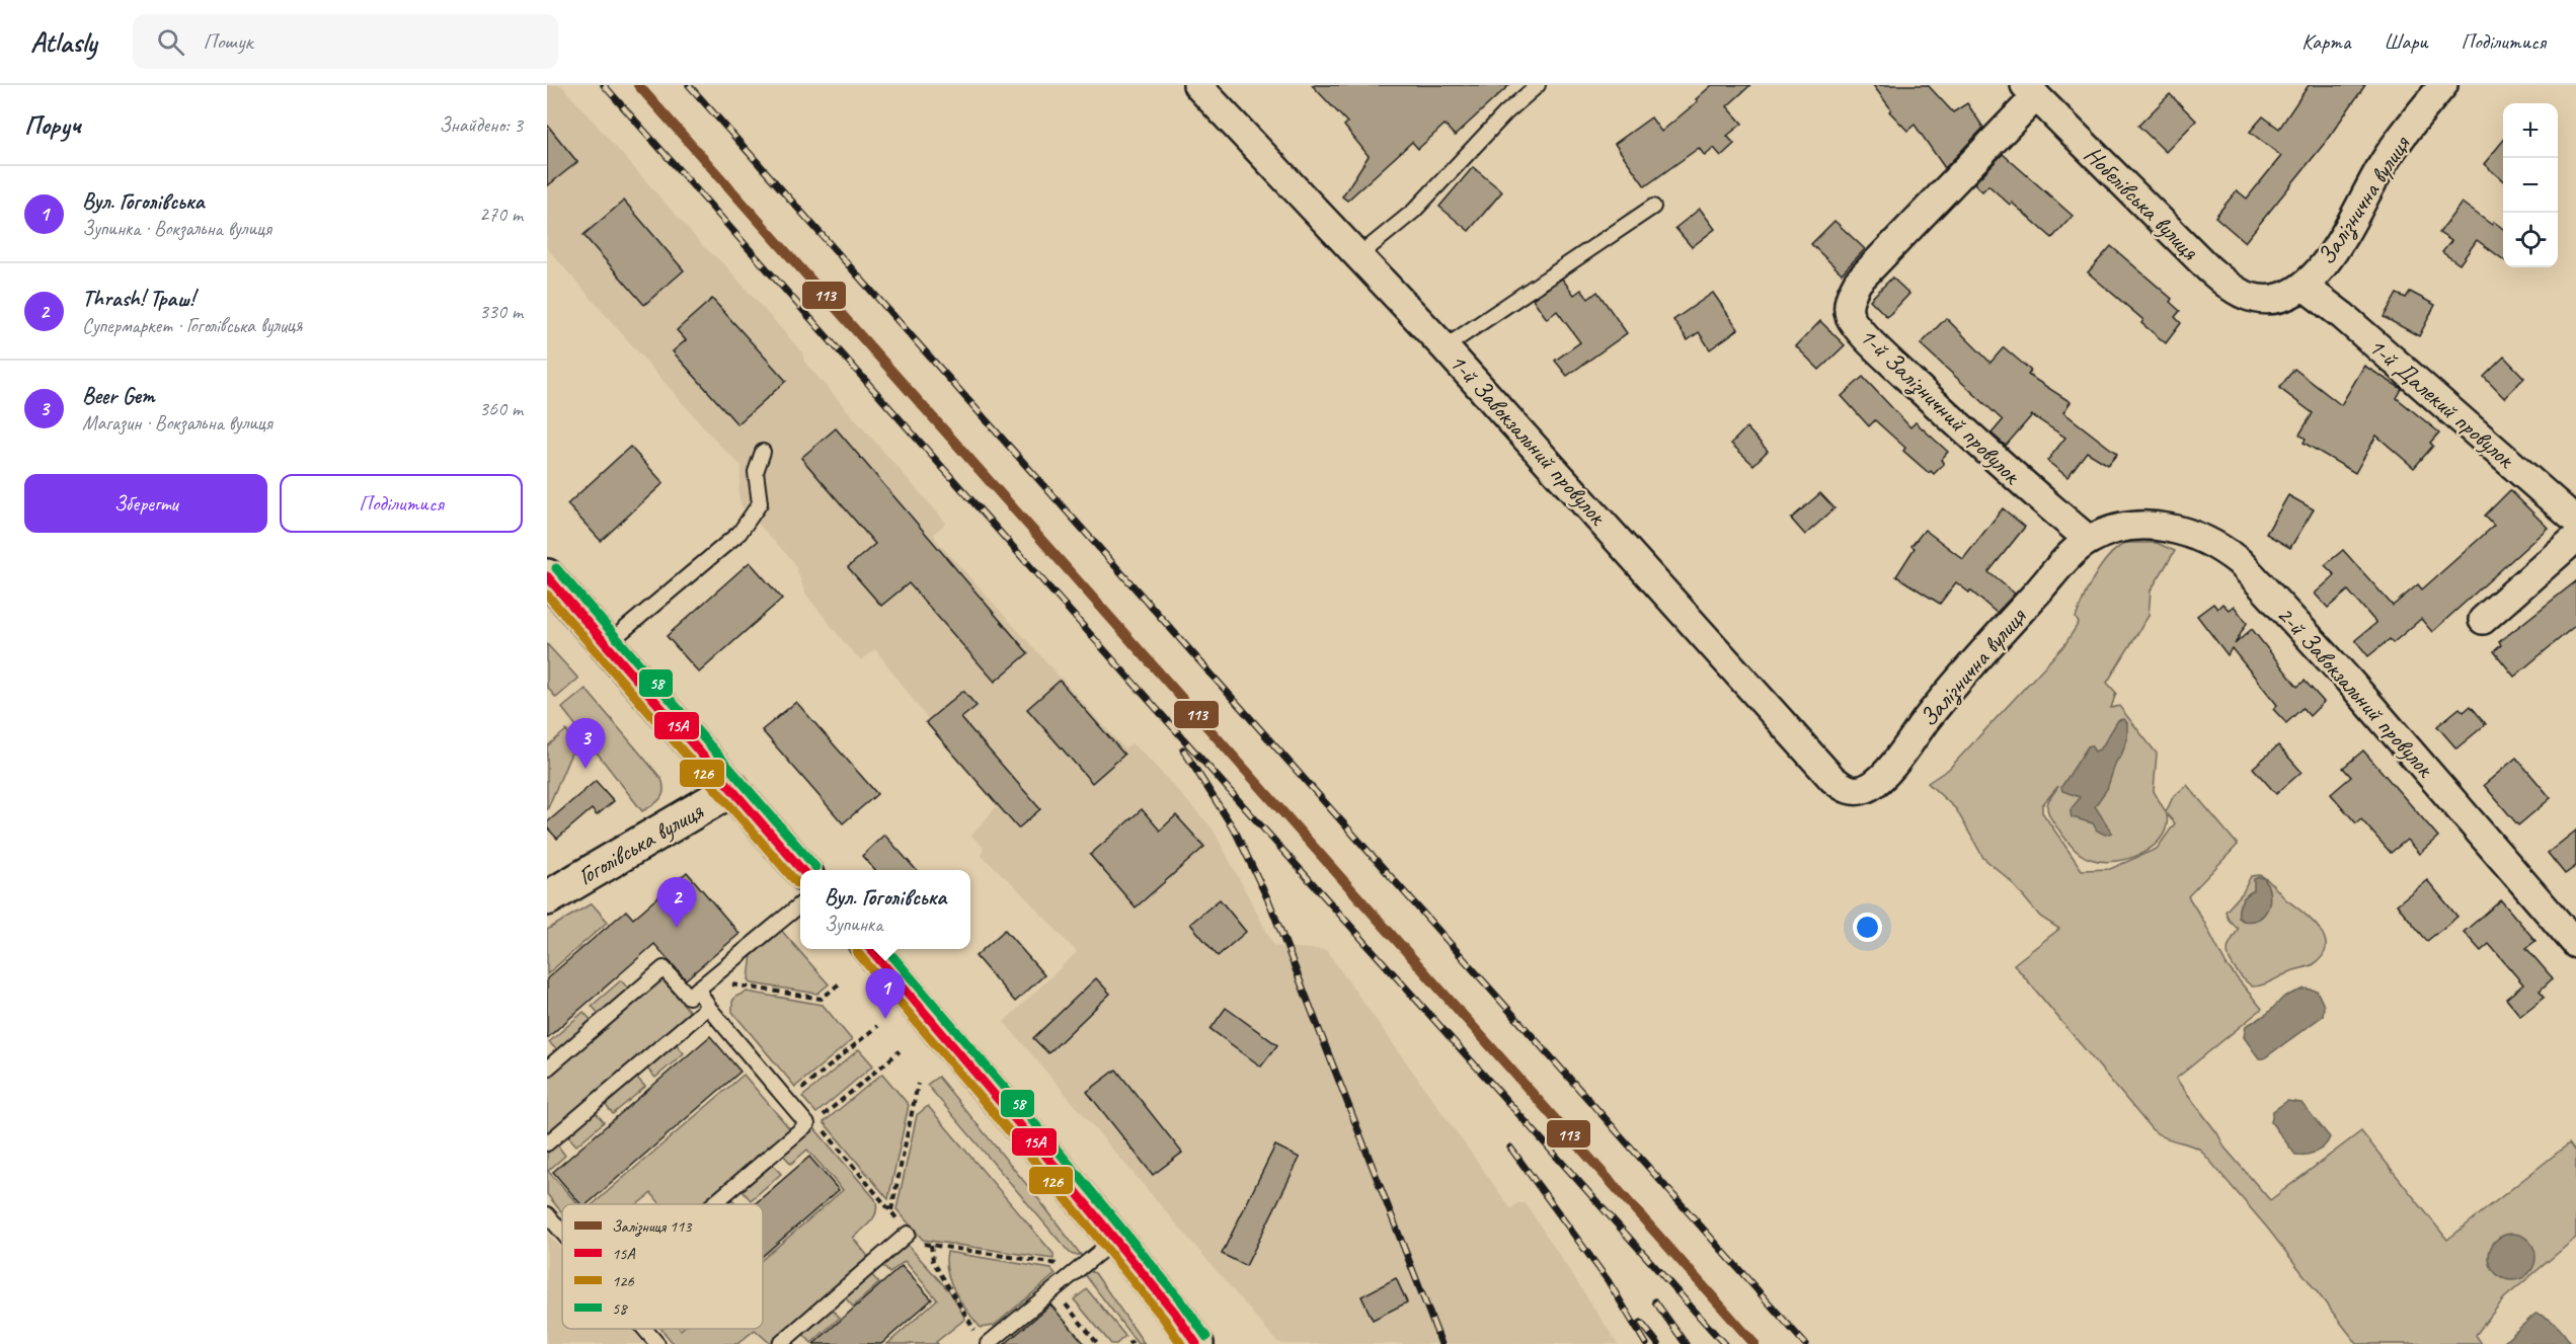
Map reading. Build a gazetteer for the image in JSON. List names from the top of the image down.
{
  "streets": {
    "main road": ["Гоголівська вулиця"],
    "street": [
      "Залізнична вулиця",
      "Нобелівська вулиця",
      "1-й Далекий провулок",
      "1-й Залізничний провулок",
      "1-й Завокзальний провулок",
      "2-й Завокзальний провулок"
    ]
  },
  "crossings": [
    ["Залізнична вулиця", "Нобелівська вулиця"],
    ["Залізнична вулиця", "1-й Далекий провулок"],
    ["Залізнична вулиця", "1-й Залізничний провулок"],
    ["Залізнична вулиця", "1-й Завокзальний провулок"],
    ["Залізнична вулиця", "2-й Завокзальний провулок"],
    ["Нобелівська вулиця", "1-й Залізничний провулок"],
    ["1-й Залізничний провулок", "2-й Завокзальний провулок"]
  ],
  "lines": [
    "rail line 113",
    "transit line 58",
    "transit line 15A",
    "transit line 126"
  ],
  "legend": [
    "Залізниця 113",
    "15A",
    "126",
    "58"
  ],
  "page": {
    "header": "Atlasly",
    "search": "Пошук",
    "nav": ["Карта", "Шари", "Поділитися"],
    "heading": ["Поруч", "Знайдено: 3"],
    "map_buttons": ["+", "−"],
    "list": [
      {
        "mark": "1",
        "name": "Вул. Гоголівська",
        "note": "Зупинка · Вокзальна вулиця",
        "value": "270 m"
      },
      {
        "mark": "2",
        "name": "Thrash! Траш!",
        "note": "Супермаркет · Гоголівська вулиця",
        "value": "330 m"
      },
      {
        "mark": "3",
        "name": "Beer Gem",
        "note": "Магазин · Вокзальна вулиця",
        "value": "360 m"
      }
    ],
    "buttons": ["Зберегти", "Поділитися"],
    "pins": ["3", "2", "1"],
    "popup": ["Вул. Гоголівська", "Зупинка"]
  }
}
